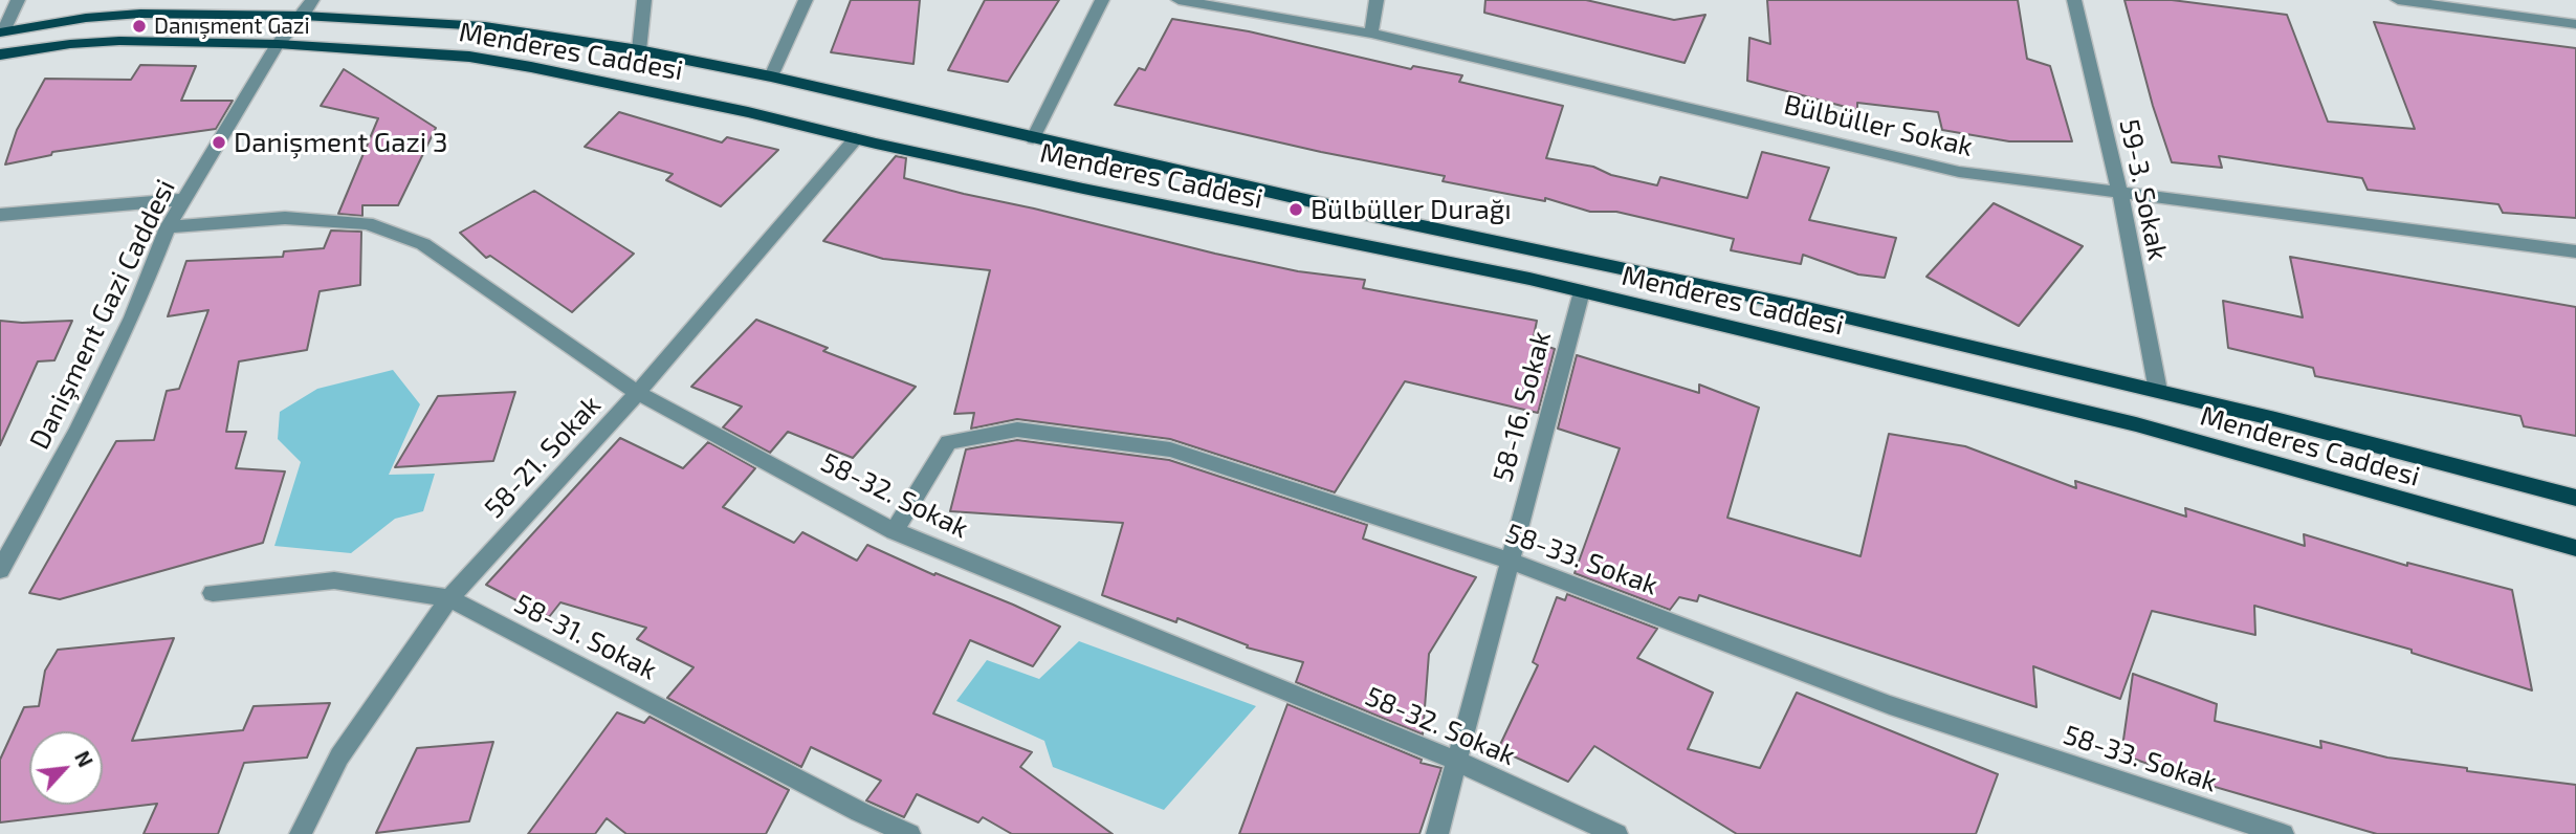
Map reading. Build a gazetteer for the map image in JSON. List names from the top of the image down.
{
  "streets": {
    "main road": ["Menderes Caddesi"],
    "street": [
      "Bülbüller Sokak",
      "59-3. Sokak",
      "Danişment Gazi Caddesi",
      "58-16. Sokak",
      "58-21. Sokak",
      "58-32. Sokak",
      "58-33. Sokak",
      "58-31. Sokak"
    ]
  },
  "crossings": [
    ["Menderes Caddesi", "59-3. Sokak"],
    ["Menderes Caddesi", "Danişment Gazi Caddesi"],
    ["Menderes Caddesi", "58-16. Sokak"],
    ["Menderes Caddesi", "58-21. Sokak"],
    ["Bülbüller Sokak", "59-3. Sokak"],
    ["Danişment Gazi Caddesi", "58-32. Sokak"],
    ["58-16. Sokak", "58-32. Sokak"],
    ["58-16. Sokak", "58-33. Sokak"],
    ["58-21. Sokak", "58-32. Sokak"],
    ["58-21. Sokak", "58-31. Sokak"],
    ["58-32. Sokak", "58-33. Sokak"]
  ],
  "places": ["Danışment Gazi", "Danişment Gazi 3", "Bülbüller Durağı"],
  "north": "top right"
}
